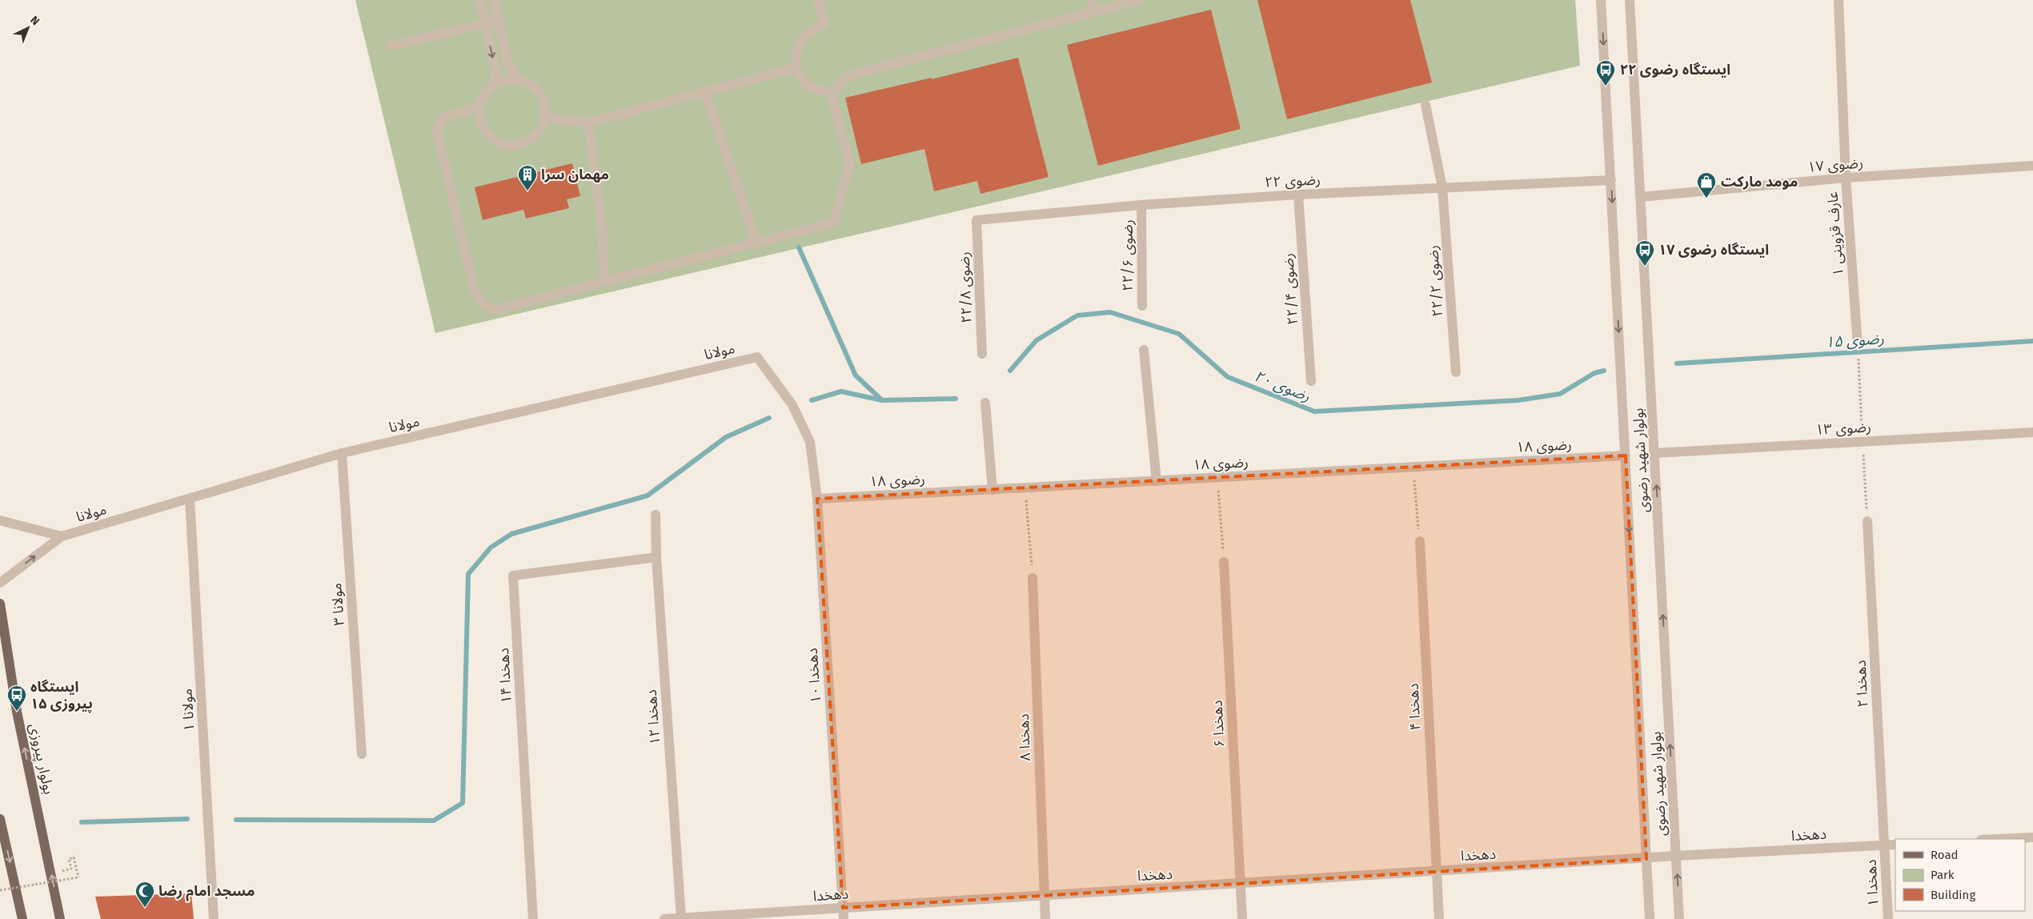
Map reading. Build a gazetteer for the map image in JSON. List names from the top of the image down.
{
  "streets": {
    "main road": ["بولوار پیروزی"],
    "street": [
      "رضوی ۱۷",
      "رضوی ۲۲",
      "عارف قزوینی ۱",
      "رضوی ۲۲/۶",
      "رضوی ۲۲/۲",
      "رضوی ۲۲/۸",
      "رضوی ۲۲/۴",
      "مولانا",
      "رضوی ۱۳",
      "رضوی ۱۸",
      "بولوار شهید رضوی",
      "مولانا ۳",
      "دهخدا ۱۴",
      "دهخدا ۱۰",
      "دهخدا ۲",
      "دهخدا ۴",
      "مولانا ۱",
      "دهخدا ۱۲",
      "دهخدا ۶",
      "دهخدا ۸",
      "دهخدا",
      "دهخدا ۱"
    ]
  },
  "crossings": [
    ["رضوی ۱۷", "عارف قزوینی ۱"],
    ["رضوی ۱۷", "بولوار شهید رضوی"],
    ["رضوی ۲۲", "رضوی ۲۲/۶"],
    ["رضوی ۲۲", "رضوی ۲۲/۲"],
    ["رضوی ۲۲", "رضوی ۲۲/۸"],
    ["رضوی ۲۲", "رضوی ۲۲/۴"],
    ["رضوی ۲۲", "بولوار شهید رضوی"],
    ["مولانا", "مولانا ۳"],
    ["مولانا", "دهخدا ۱۰"],
    ["مولانا", "مولانا ۱"],
    ["رضوی ۱۳", "بولوار شهید رضوی"],
    ["رضوی ۱۸", "بولوار شهید رضوی"],
    ["رضوی ۱۸", "دهخدا ۱۰"],
    ["بولوار شهید رضوی", "دهخدا"],
    ["دهخدا ۱۴", "دهخدا ۱۲"],
    ["دهخدا ۱۰", "دهخدا"],
    ["دهخدا ۲", "دهخدا"],
    ["دهخدا ۲", "دهخدا ۱"],
    ["دهخدا ۴", "دهخدا"],
    ["دهخدا ۱۲", "دهخدا"],
    ["دهخدا ۶", "دهخدا"],
    ["دهخدا ۸", "دهخدا"],
    ["دهخدا", "دهخدا ۱"]
  ],
  "water": ["رضوی ۱۵", "رضوی ۲۰"],
  "places": {
    "bus stop": ["ایستگاه رضوی ۲۲", "ایستگاه رضوی ۱۷", "ایستگاه پیروزی ۱۵"],
    "building": ["مهمان سرا"],
    "shop": ["مومد مارکت"],
    "mosque": ["مسجد امام رضا"]
  },
  "legend": ["Road", "Park", "Building"],
  "north": "top right"
}
